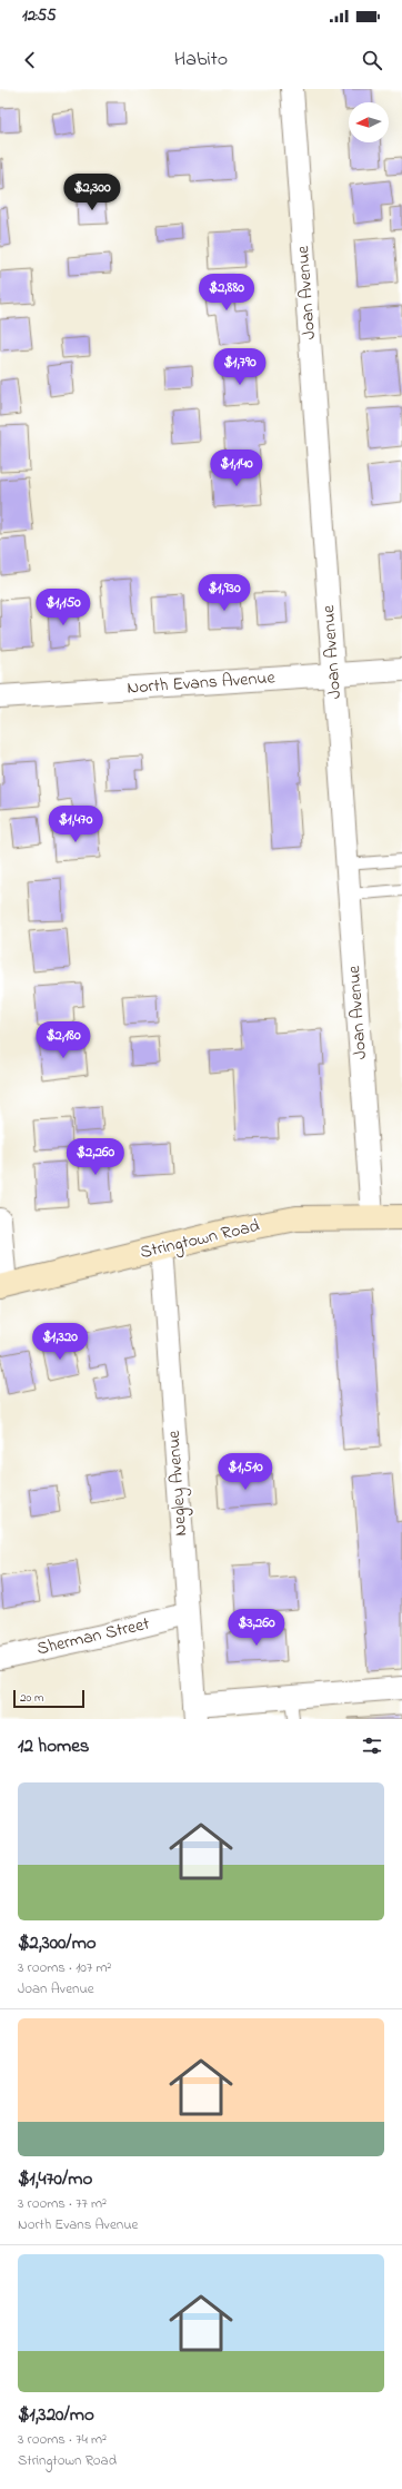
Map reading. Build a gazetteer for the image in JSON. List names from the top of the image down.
{
  "streets": {
    "main road": ["Stringtown Road"],
    "street": [
      "Joan Avenue",
      "North Evans Avenue",
      "Negley Avenue",
      "Sherman Street"
    ]
  },
  "crossings": [
    ["Joan Avenue", "North Evans Avenue"],
    ["Joan Avenue", "Stringtown Road"],
    ["Stringtown Road", "Negley Avenue"],
    ["Negley Avenue", "Sherman Street"]
  ],
  "scale_bar": "20 m",
  "north": "left",
  "page": {
    "status": "12:55",
    "header": "Habito",
    "price": [
      "$2,300",
      "$2,880",
      "$1,790",
      "$1,140",
      "$1,930",
      "$1,150",
      "$1,470",
      "$2,180",
      "$2,260",
      "$1,320",
      "$1,510",
      "$3,260"
    ],
    "scale": "20 m",
    "heading": "12 homes",
    "list": [
      {
        "name": "$2,300/mo",
        "note": "3 rooms · 107 m² · Joan Avenue"
      },
      {
        "name": "$1,470/mo",
        "note": "3 rooms · 77 m² · North Evans Avenue"
      },
      {
        "name": "$1,320/mo",
        "note": "3 rooms · 74 m² · Stringtown Road"
      }
    ]
  }
}
